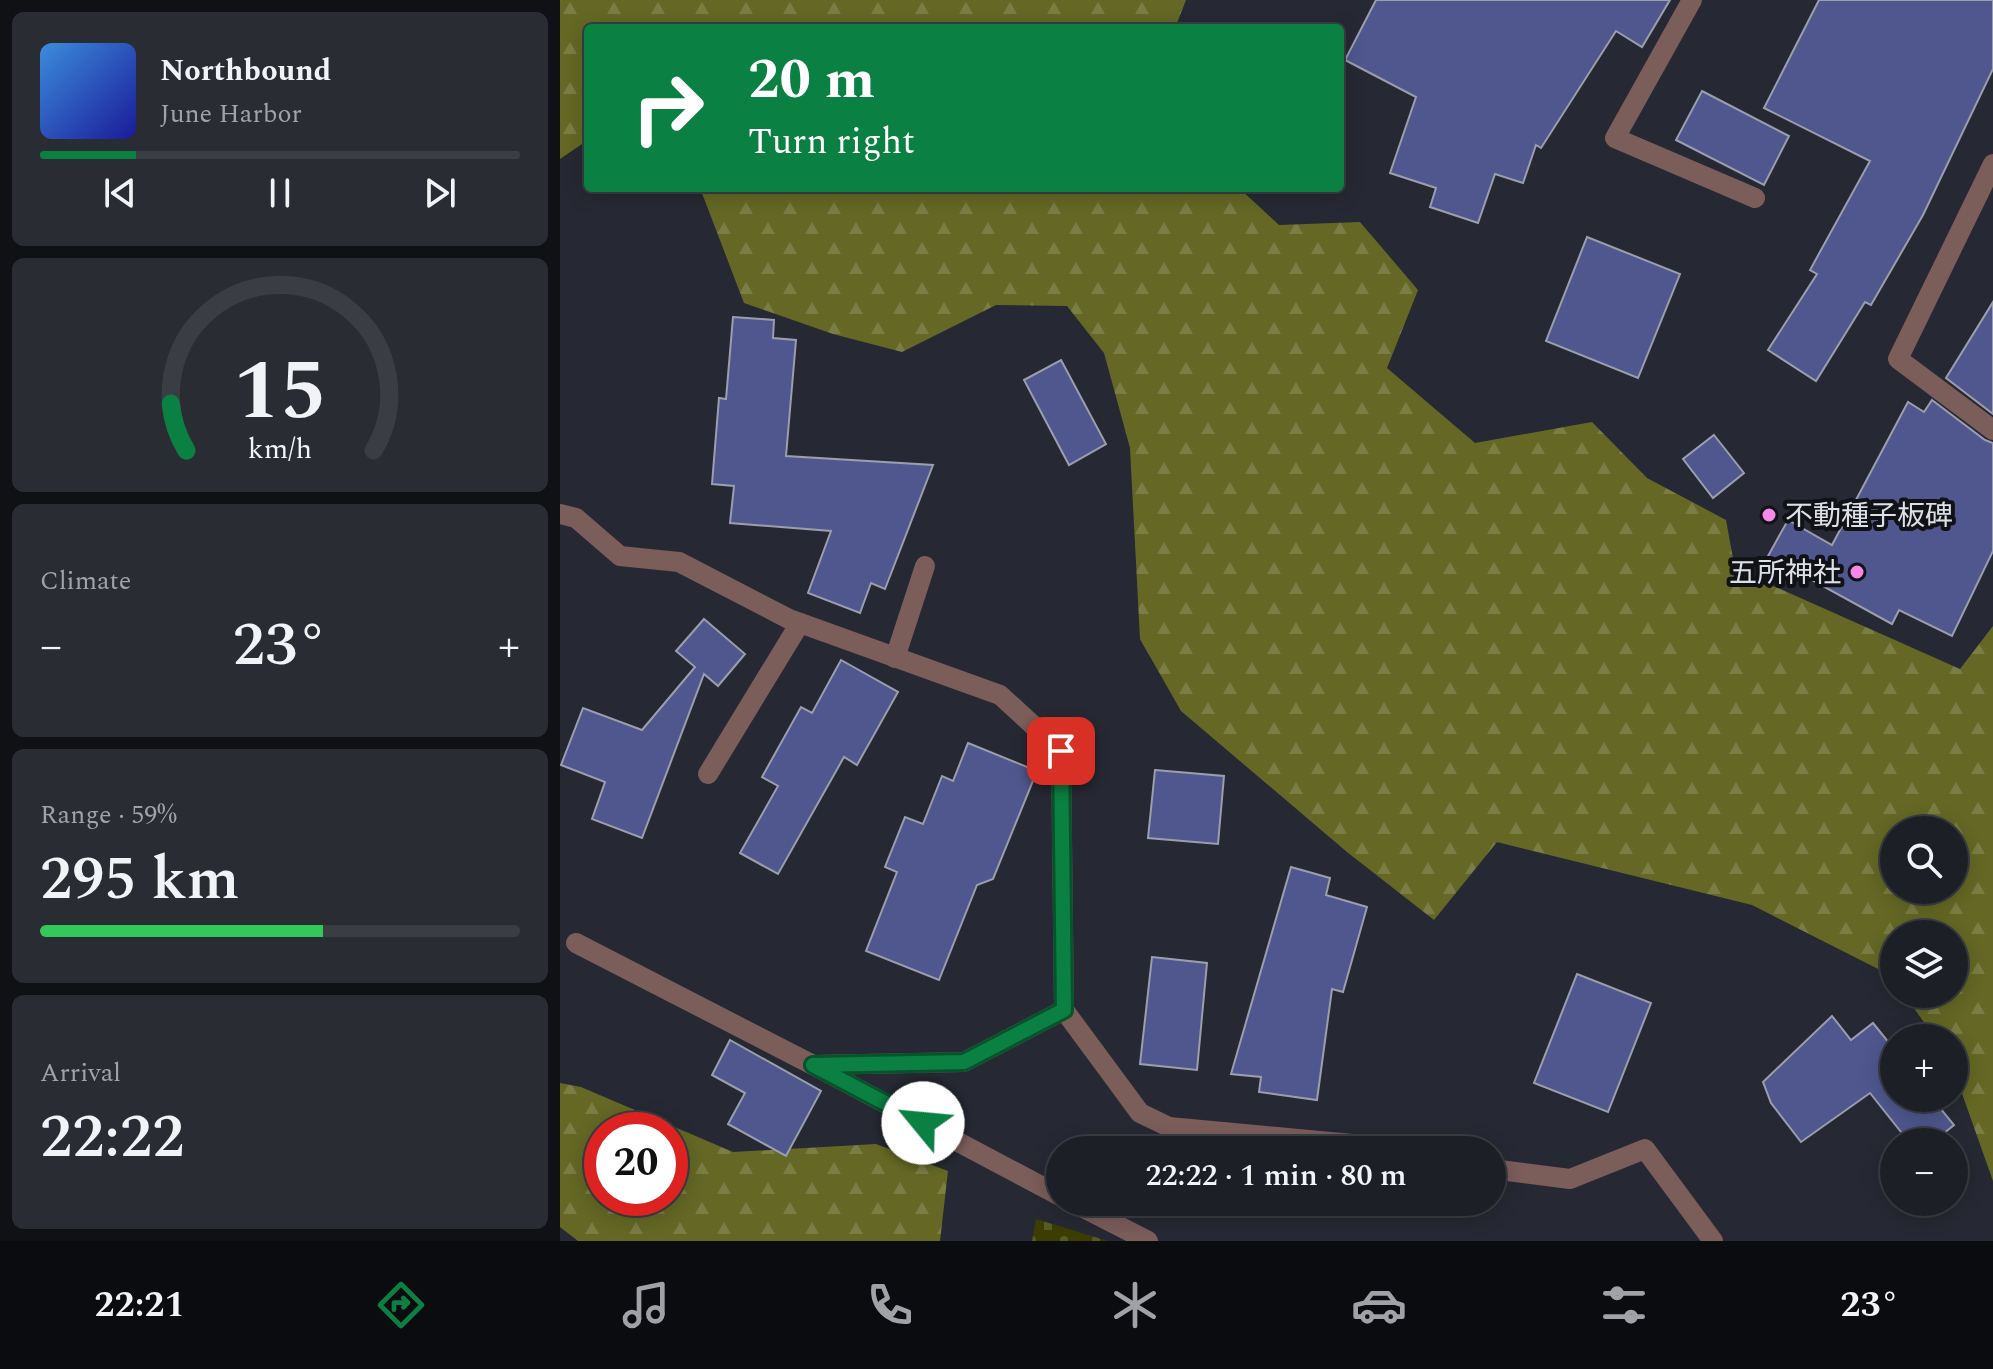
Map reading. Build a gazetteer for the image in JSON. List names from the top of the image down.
{
  "places": ["不動種子板碑", "五所神社"],
  "page": {
    "turn": ["20 m", "Turn right"],
    "song": ["Northbound", "June Harbor"],
    "tile": [
      "Climate",
      ["Range · 59%", "295 km"],
      ["Arrival", "22:22"]
    ],
    "heat": ["−", "23°", "+"],
    "map_buttons": ["+", "−"],
    "limit": "20",
    "trip": "22:22 · 1 min · 80 m",
    "tabs": ["22:21", "23°"],
    "gauge": ["15", "km/h"]
  }
}
